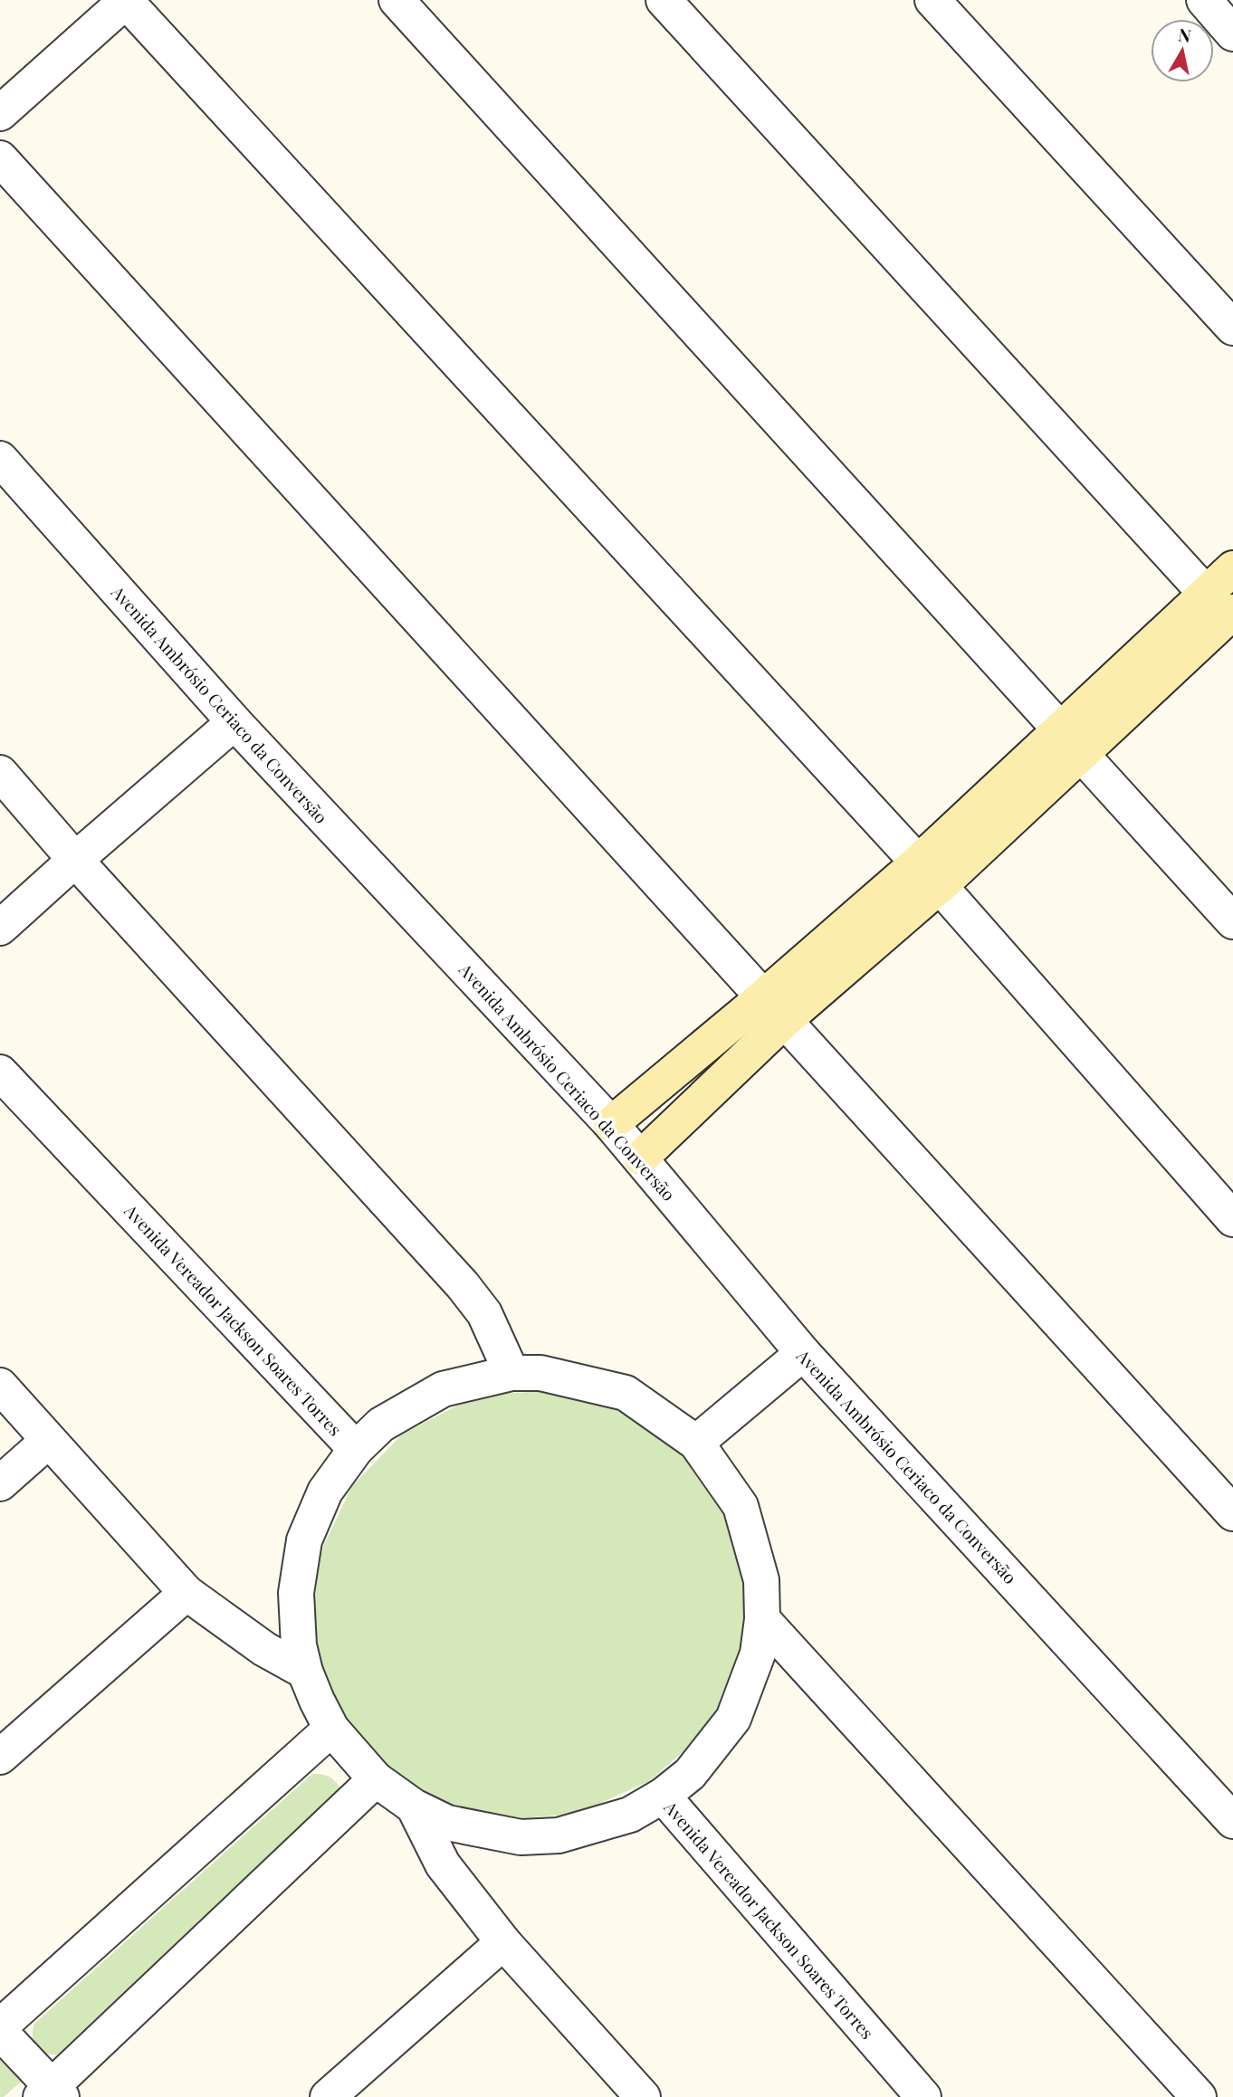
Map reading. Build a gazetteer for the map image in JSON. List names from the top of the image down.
{
  "streets": {
    "street": ["Avenida Ambrósio Ceriaco da Conversão", "Avenida Vereador Jackson Soares Torres"]
  },
  "north": "top"
}
